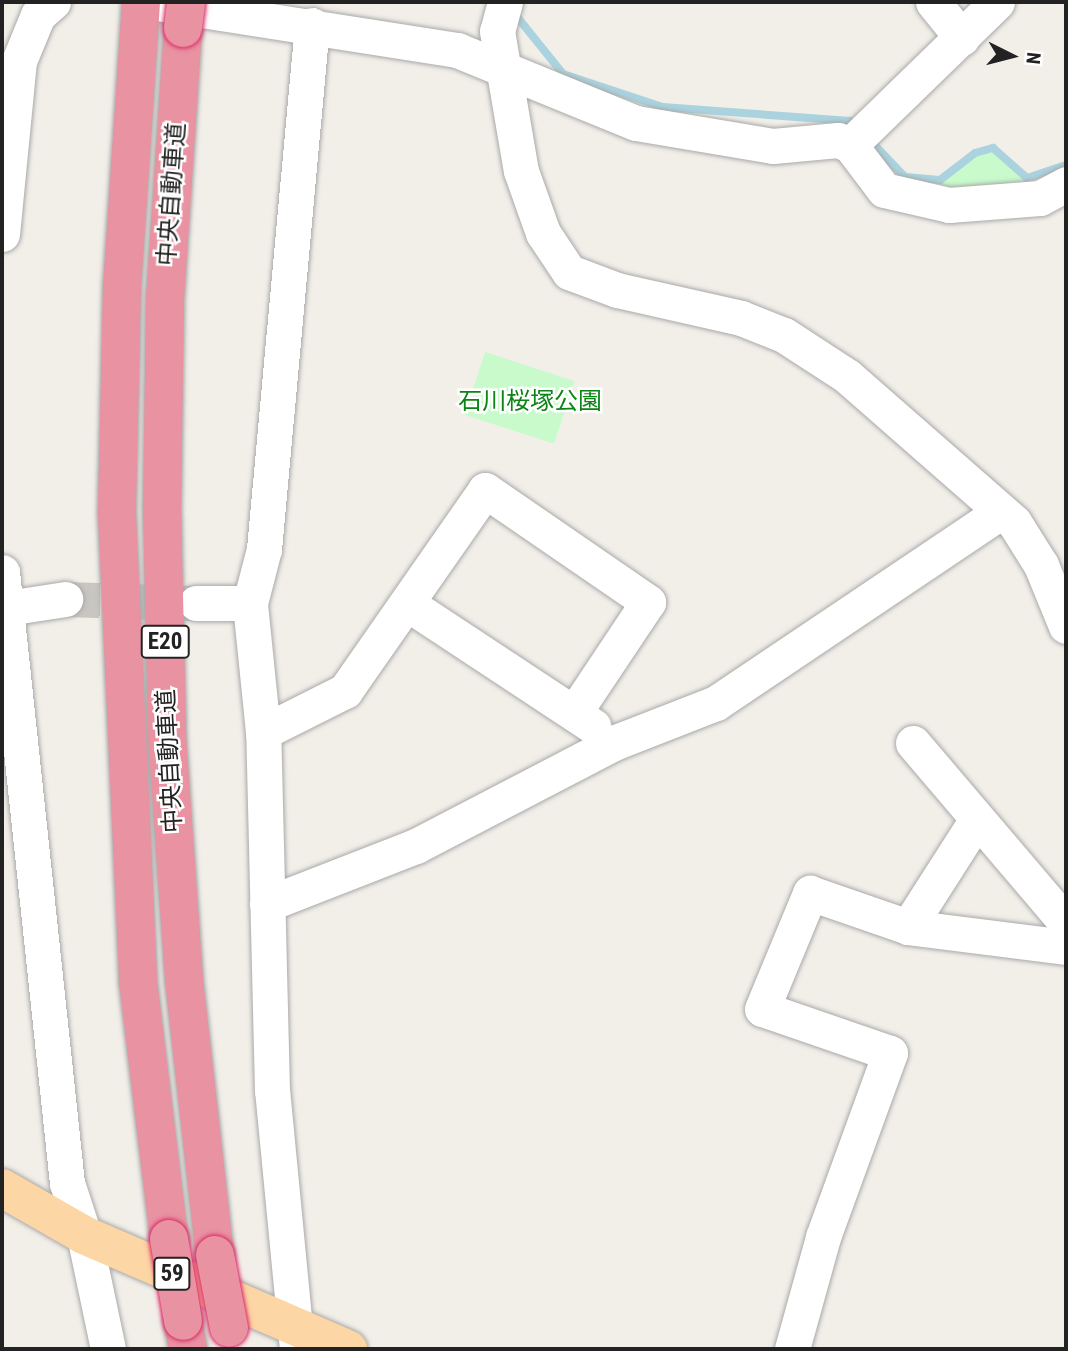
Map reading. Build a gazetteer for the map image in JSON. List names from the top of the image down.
{
  "streets": {
    "highway": ["中央自動車道", "E20"],
    "main road": ["59"]
  },
  "parks": ["石川桜塚公園"],
  "north": "right"
}
